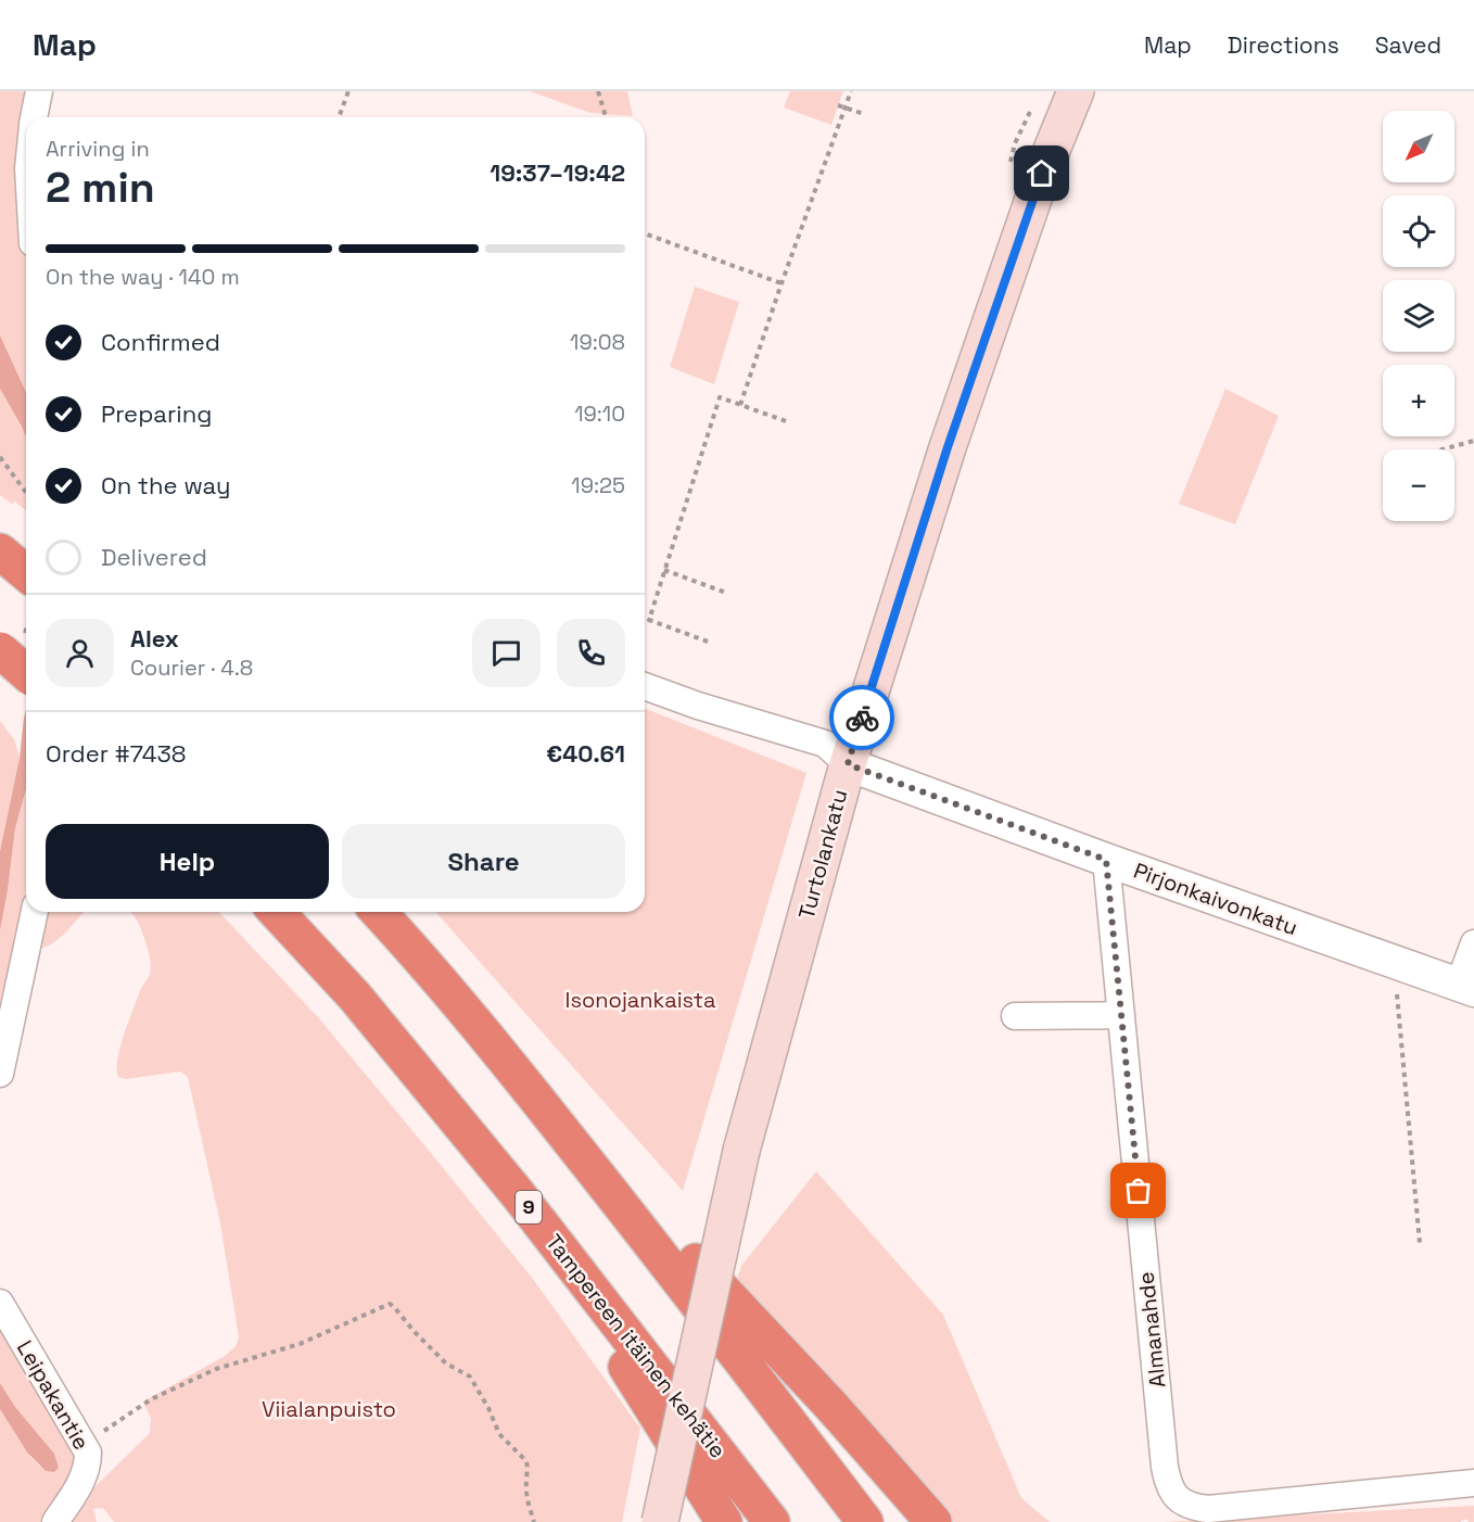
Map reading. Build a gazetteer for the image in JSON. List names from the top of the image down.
{
  "streets": {
    "highway": ["9", "Tampereen itäinen kehätie"],
    "main road": ["Turtolankatu"],
    "street": ["Pirjonkaivonkatu", "Almanahde", "Leipakantie"]
  },
  "crossings": [
    ["Turtolankatu", "Pirjonkaivonkatu"],
    ["Pirjonkaivonkatu", "Almanahde"]
  ],
  "parks": ["Isonojankaista", "Viialanpuisto"],
  "north": "bottom left",
  "page": {
    "header": "Map",
    "nav": ["Map", "Directions", "Saved"],
    "map_buttons": ["+", "−"],
    "heading": ["2 min", "Arriving in", "19:37–19:42"],
    "panel": [
      "Alex",
      "Courier · 4.8",
      "Order #7438",
      "€40.61"
    ],
    "bar": "On the way · 140 m",
    "list": [
      ["Confirmed", "19:08"],
      ["Preparing", "19:10"],
      ["On the way", "19:25"],
      "Delivered"
    ],
    "buttons": ["Help", "Share"]
  }
}
